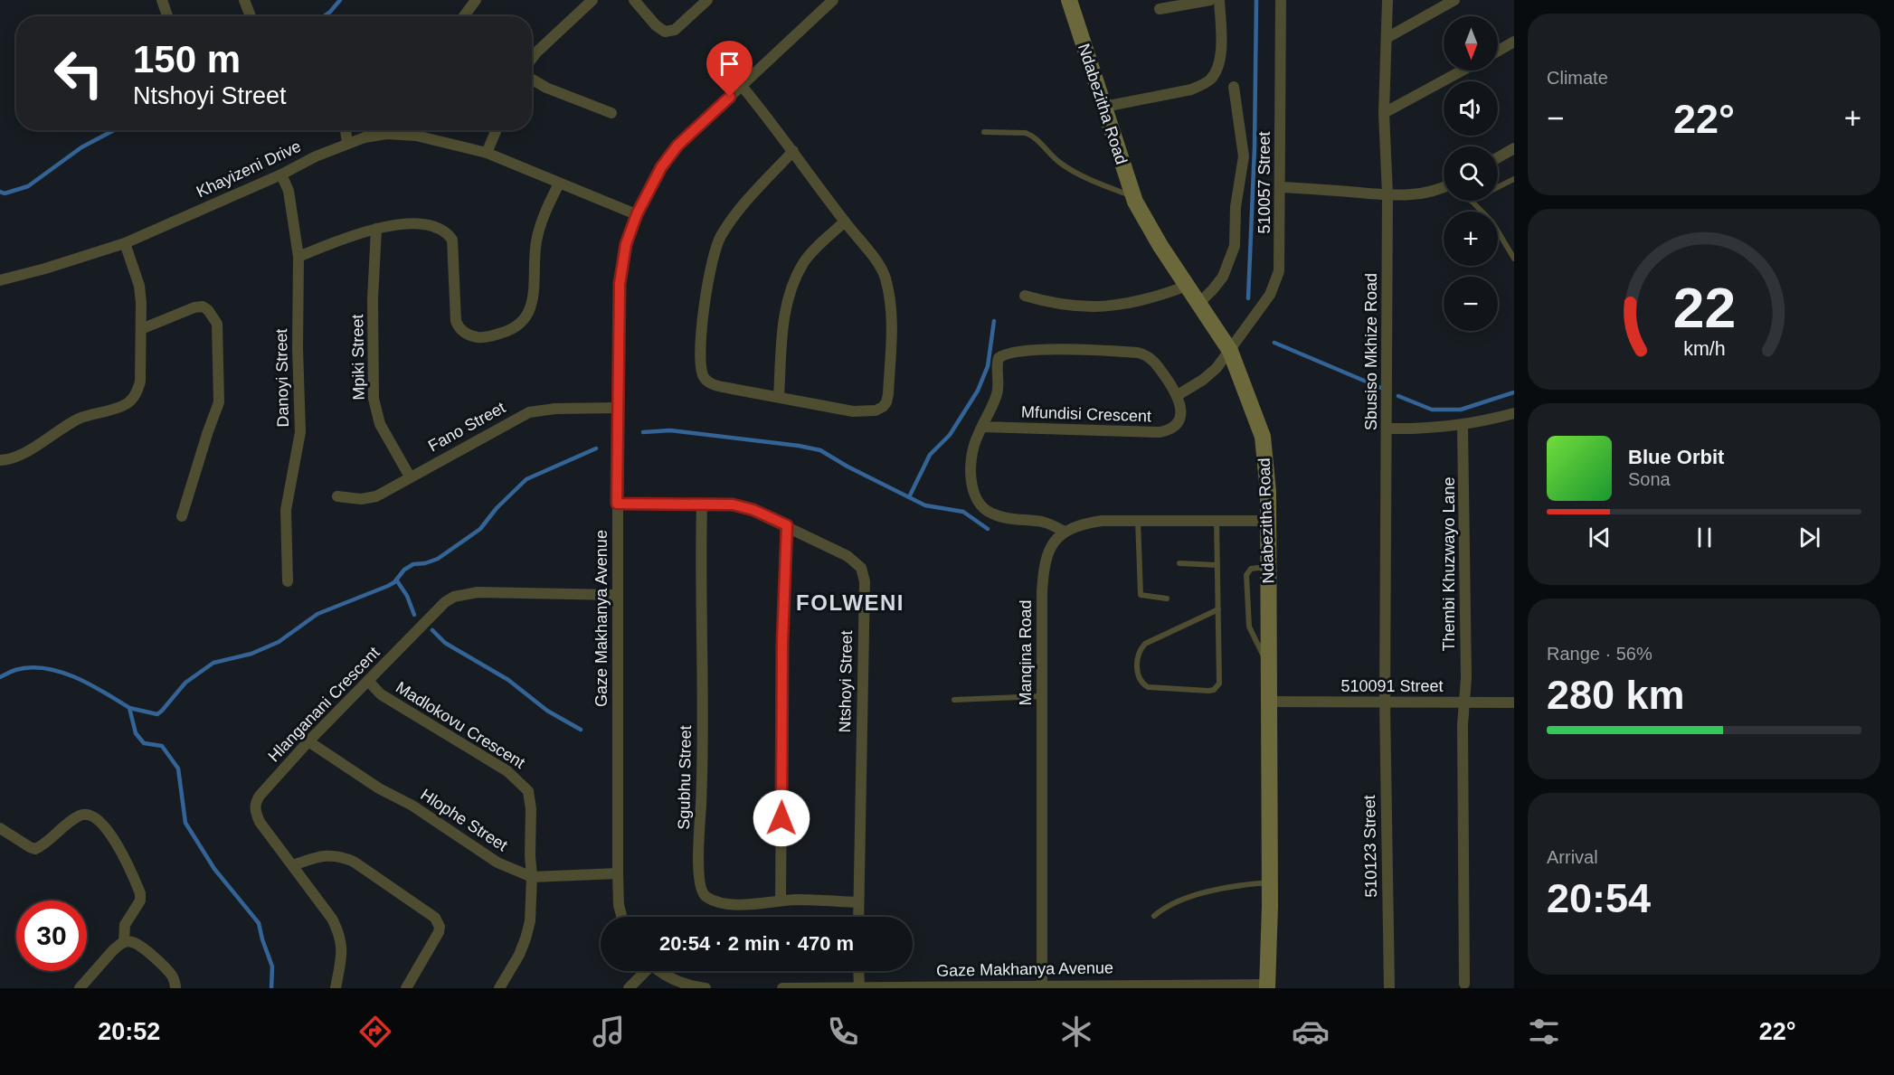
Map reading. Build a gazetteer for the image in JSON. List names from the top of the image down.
{
  "streets": {
    "street": [
      "Ndabezitha Road",
      "Khayizeni Drive",
      "510057 Street",
      "Sbusiso Mkhize Road",
      "Mpiki Street",
      "Danoyi Street",
      "Mfundisi Crescent",
      "Fano Street",
      "Thembi Khuzwayo Lane",
      "Gaze Makhanya Avenue",
      "Manqina Road",
      "Ntshoyi Street",
      "510091 Street",
      "Hlanganani Crescent",
      "Madlokovu Crescent",
      "Sgubhu Street",
      "Hlophe Street",
      "510123 Street"
    ]
  },
  "crossings": [
    ["Ndabezitha Road", "510057 Street"],
    ["Ndabezitha Road", "Gaze Makhanya Avenue"],
    ["Ndabezitha Road", "510091 Street"],
    ["Khayizeni Drive", "Danoyi Street"],
    ["Khayizeni Drive", "Gaze Makhanya Avenue"],
    ["510057 Street", "Mfundisi Crescent"],
    ["Sbusiso Mkhize Road", "510091 Street"],
    ["Sbusiso Mkhize Road", "510123 Street"],
    ["Mpiki Street", "Fano Street"],
    ["Fano Street", "Gaze Makhanya Avenue"],
    ["Thembi Khuzwayo Lane", "510091 Street"],
    ["Gaze Makhanya Avenue", "Manqina Road"],
    ["Gaze Makhanya Avenue", "Ntshoyi Street"],
    ["Gaze Makhanya Avenue", "Hlanganani Crescent"],
    ["Gaze Makhanya Avenue", "Hlophe Street"],
    ["Ntshoyi Street", "Sgubhu Street"],
    ["510091 Street", "510123 Street"],
    ["Hlanganani Crescent", "Madlokovu Crescent"],
    ["Hlanganani Crescent", "Hlophe Street"],
    ["Madlokovu Crescent", "Hlophe Street"]
  ],
  "districts": ["FOLWENI"],
  "north": "bottom",
  "page": {
    "tile": [
      "Climate",
      ["Range · 56%", "280 km"],
      ["Arrival", "20:54"]
    ],
    "map_buttons": ["+", "−"],
    "turn": ["150 m", "Ntshoyi Street"],
    "heat": ["−", "22°", "+"],
    "song": ["Blue Orbit", "Sona"],
    "limit": "30",
    "trip": "20:54 · 2 min · 470 m",
    "tabs": ["20:52", "22°"],
    "gauge": ["22", "km/h"]
  }
}
